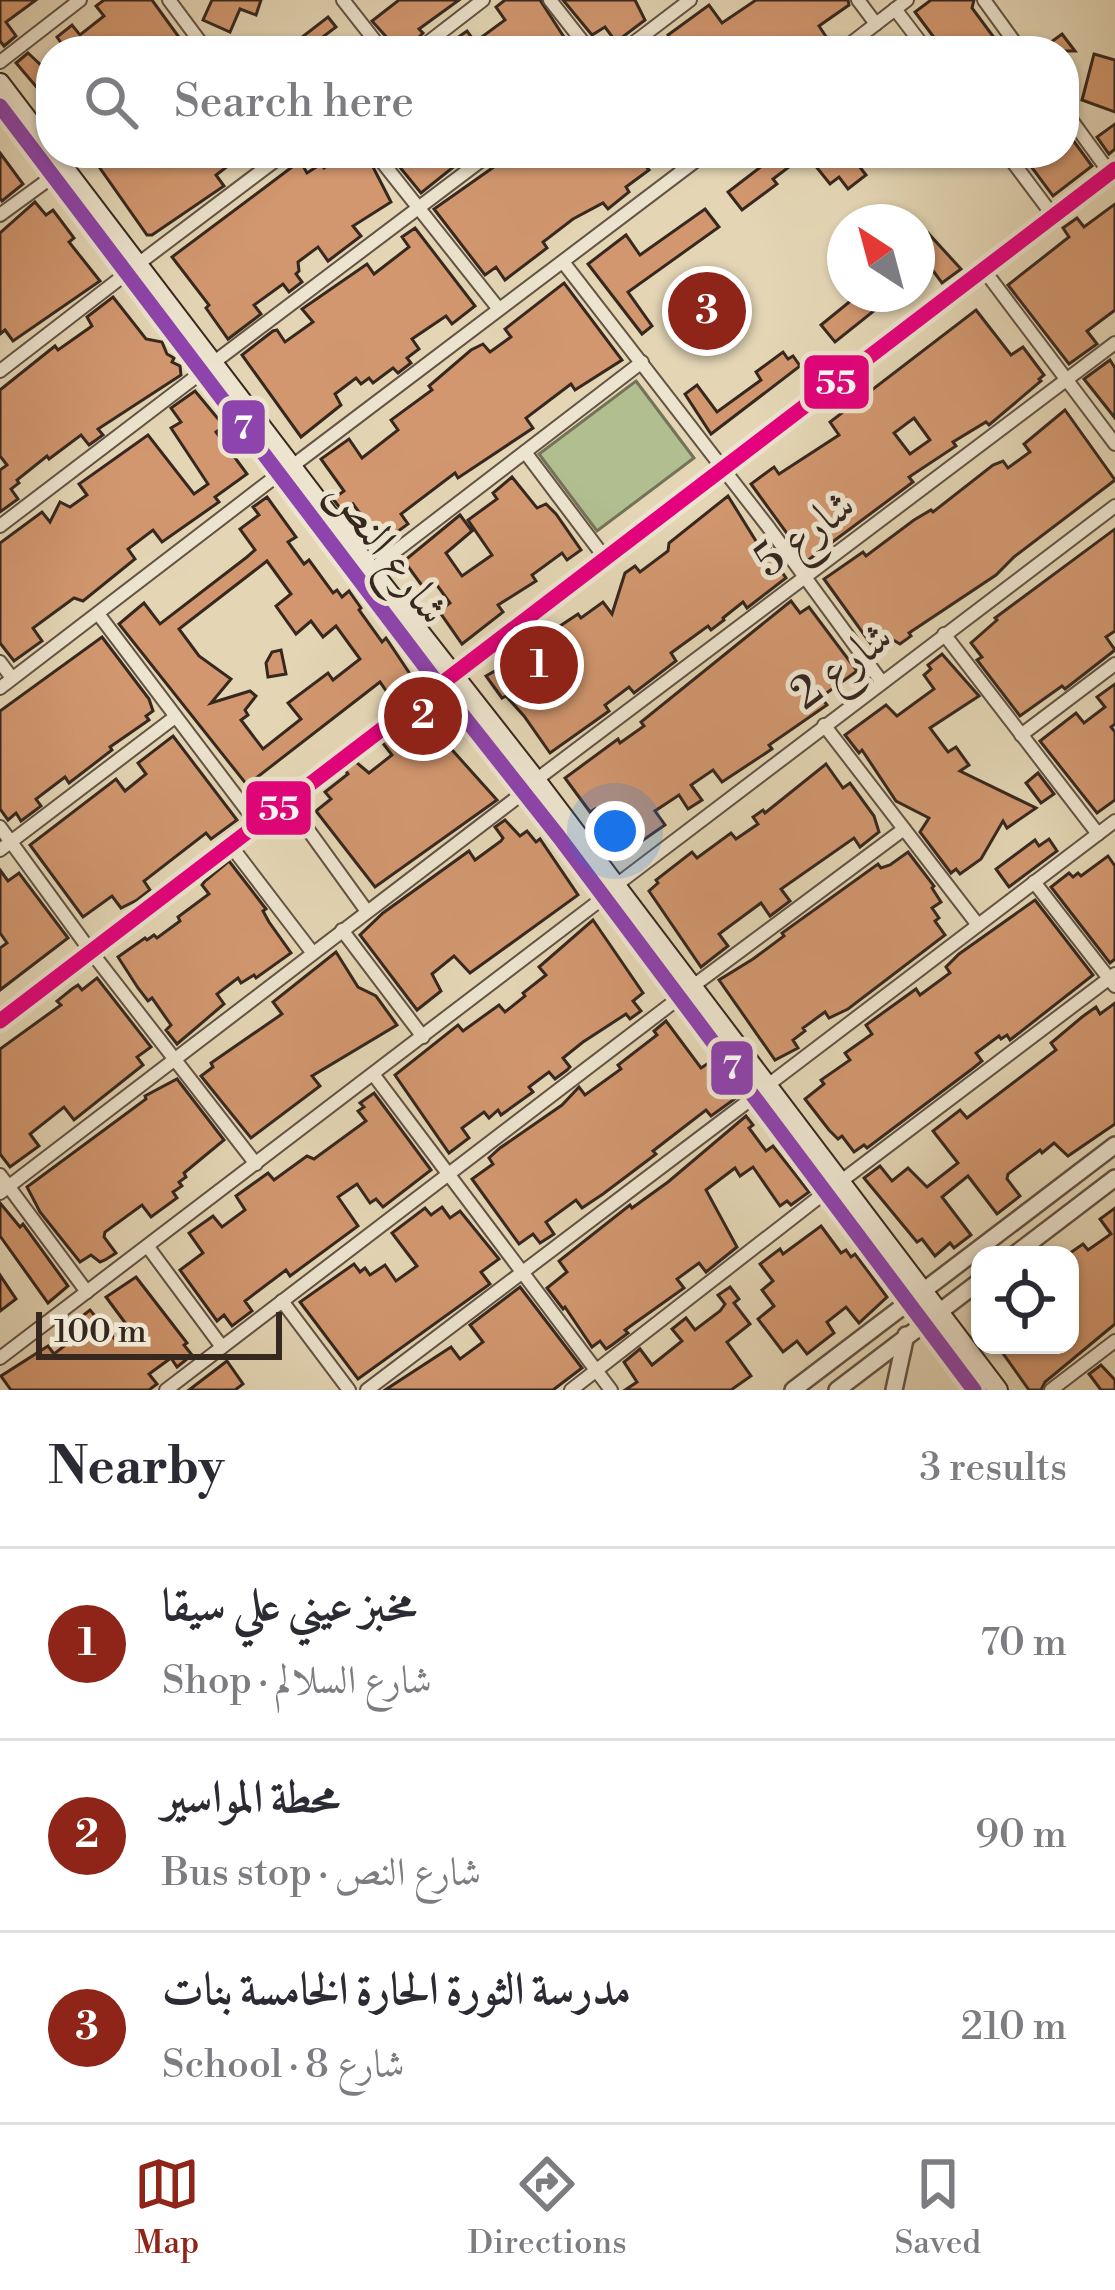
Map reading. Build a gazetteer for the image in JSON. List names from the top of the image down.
{
  "streets": {
    "main road": ["شارع النص"],
    "street": ["شارع 5", "شارع 2"]
  },
  "crossings": [
    ["شارع 5", "شارع النص"],
    ["شارع النص", "شارع 2"]
  ],
  "lines": ["transit line 7", "transit line 55"],
  "scale_bar": "100 m",
  "north": "top left",
  "page": {
    "search": "Search here",
    "pins": ["3", "1", "2"],
    "scale": "100 m",
    "heading": ["Nearby", "3 results"],
    "list": [
      {
        "mark": "1",
        "name": "مخبز عيني علي سيقا",
        "note": "Shop · شارع السلالم",
        "value": "70 m"
      },
      {
        "mark": "2",
        "name": "محطة المواسير",
        "note": "Bus stop · شارع النص",
        "value": "90 m"
      },
      {
        "mark": "3",
        "name": "مدرسة الثورة الحارة الخامسة بنات",
        "note": "School · شارع 8",
        "value": "210 m"
      }
    ],
    "nav": ["Map", "Directions", "Saved"]
  }
}
